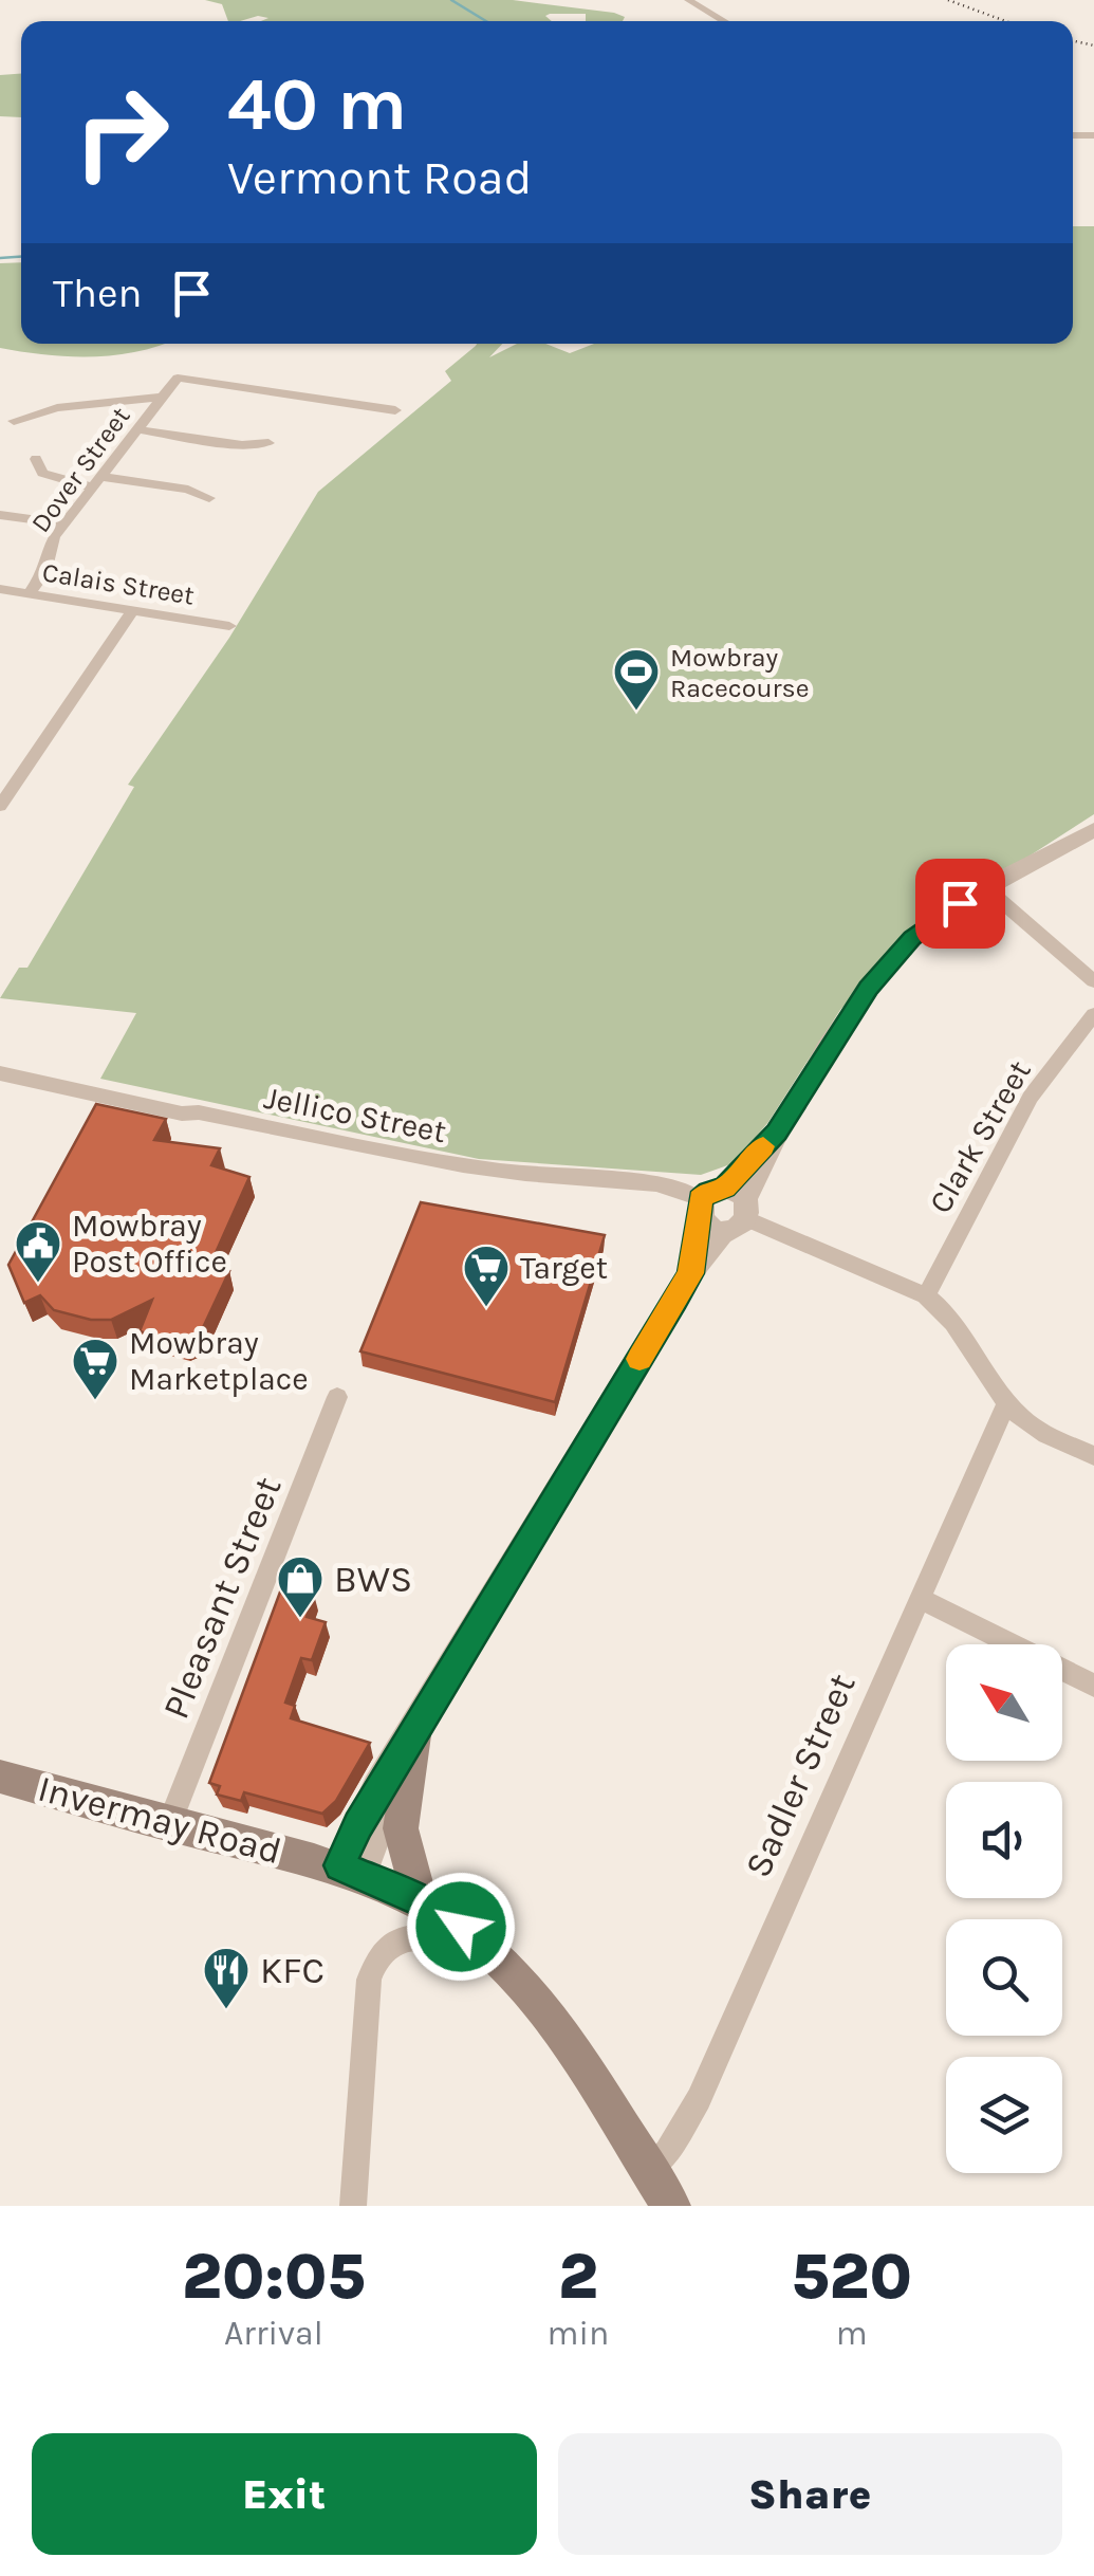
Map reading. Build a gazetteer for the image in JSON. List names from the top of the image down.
{
  "streets": {
    "main road": ["Invermay Road"],
    "street": [
      "Dover Street",
      "Calais Street",
      "Jellico Street",
      "Clark Street",
      "Pleasant Street",
      "Sadler Street"
    ]
  },
  "crossings": [
    ["Dover Street", "Calais Street"],
    ["Jellico Street", "Clark Street"],
    ["Pleasant Street", "Invermay Road"],
    ["Sadler Street", "Invermay Road"]
  ],
  "places": {
    "sports": ["Mowbray Racecourse"],
    "public building": ["Mowbray Post Office"],
    "supermarket": ["Target", "Mowbray Marketplace"],
    "shop": ["BWS"],
    "restaurant": ["KFC"]
  },
  "north": "top left",
  "page": {
    "turn": ["40 m", "Vermont Road"],
    "then": "Then",
    "eta": [
      "20:05",
      "Arrival",
      "2",
      "min",
      "520",
      "m"
    ],
    "buttons": ["Exit", "Share"]
  }
}
